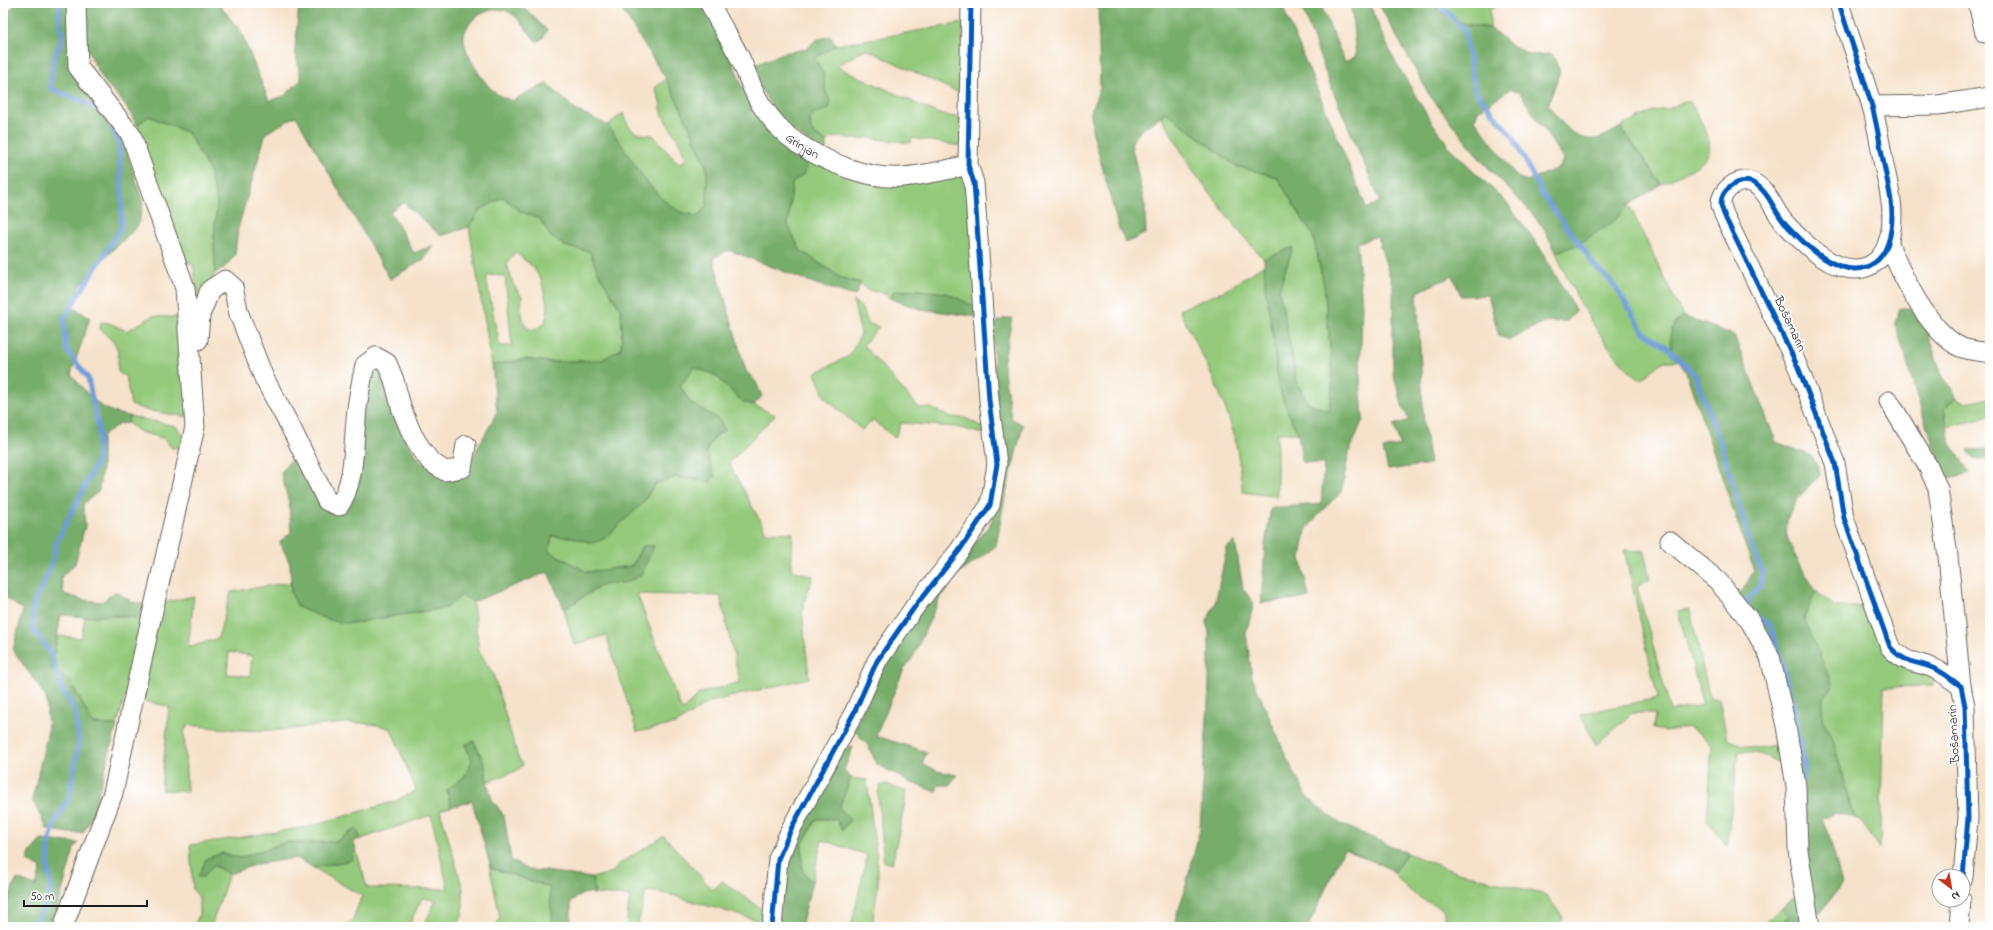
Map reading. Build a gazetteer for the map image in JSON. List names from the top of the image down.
{
  "streets": {
    "street": ["Grinjan", "Bošamarin"]
  },
  "scale_bar": "50 m",
  "north": "bottom right"
}
